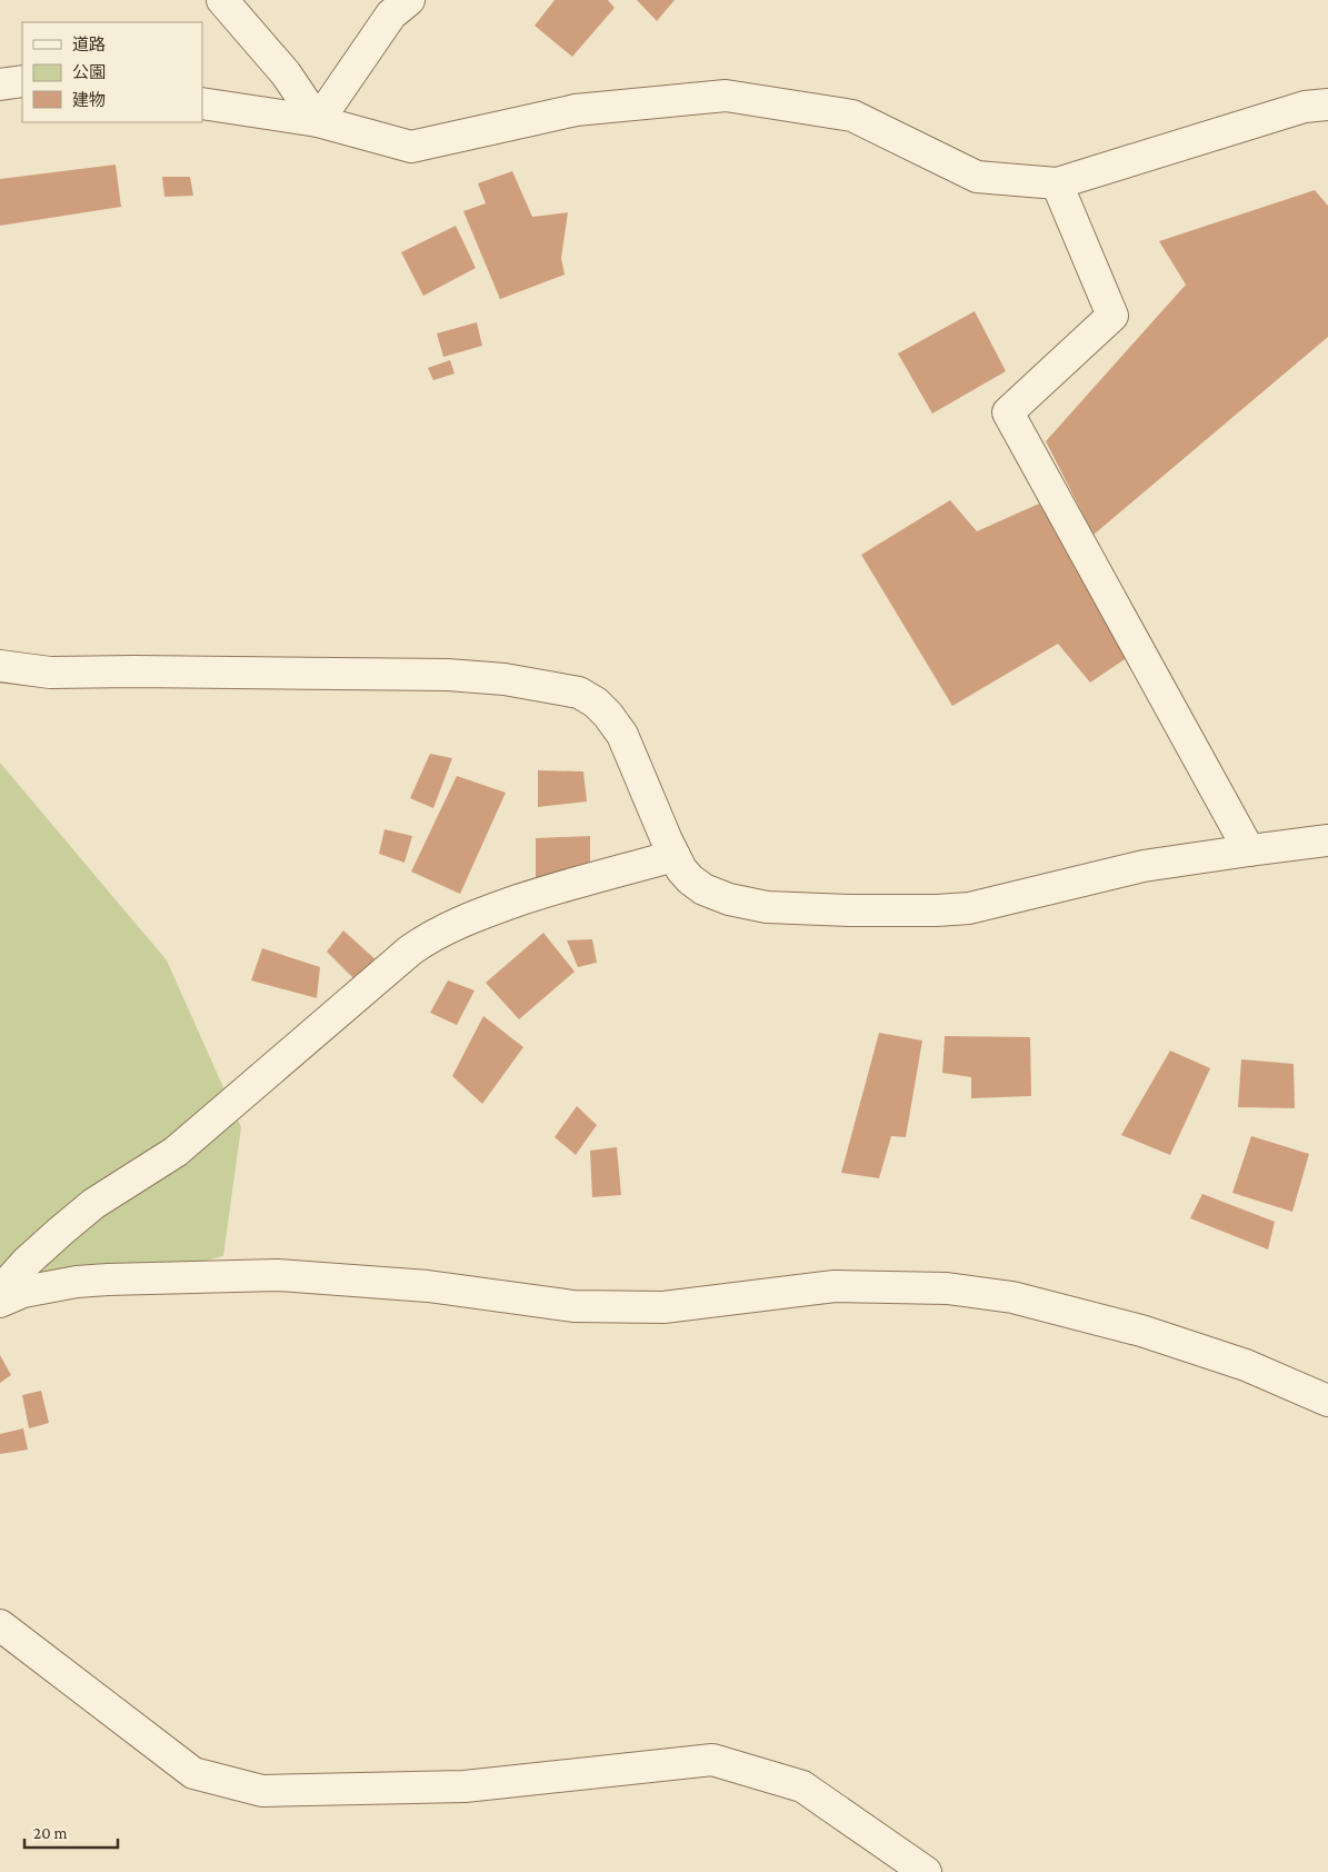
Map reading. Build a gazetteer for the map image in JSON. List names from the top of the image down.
{
  "legend": ["道路", "公園", "建物"],
  "scale_bar": "20 m"
}
